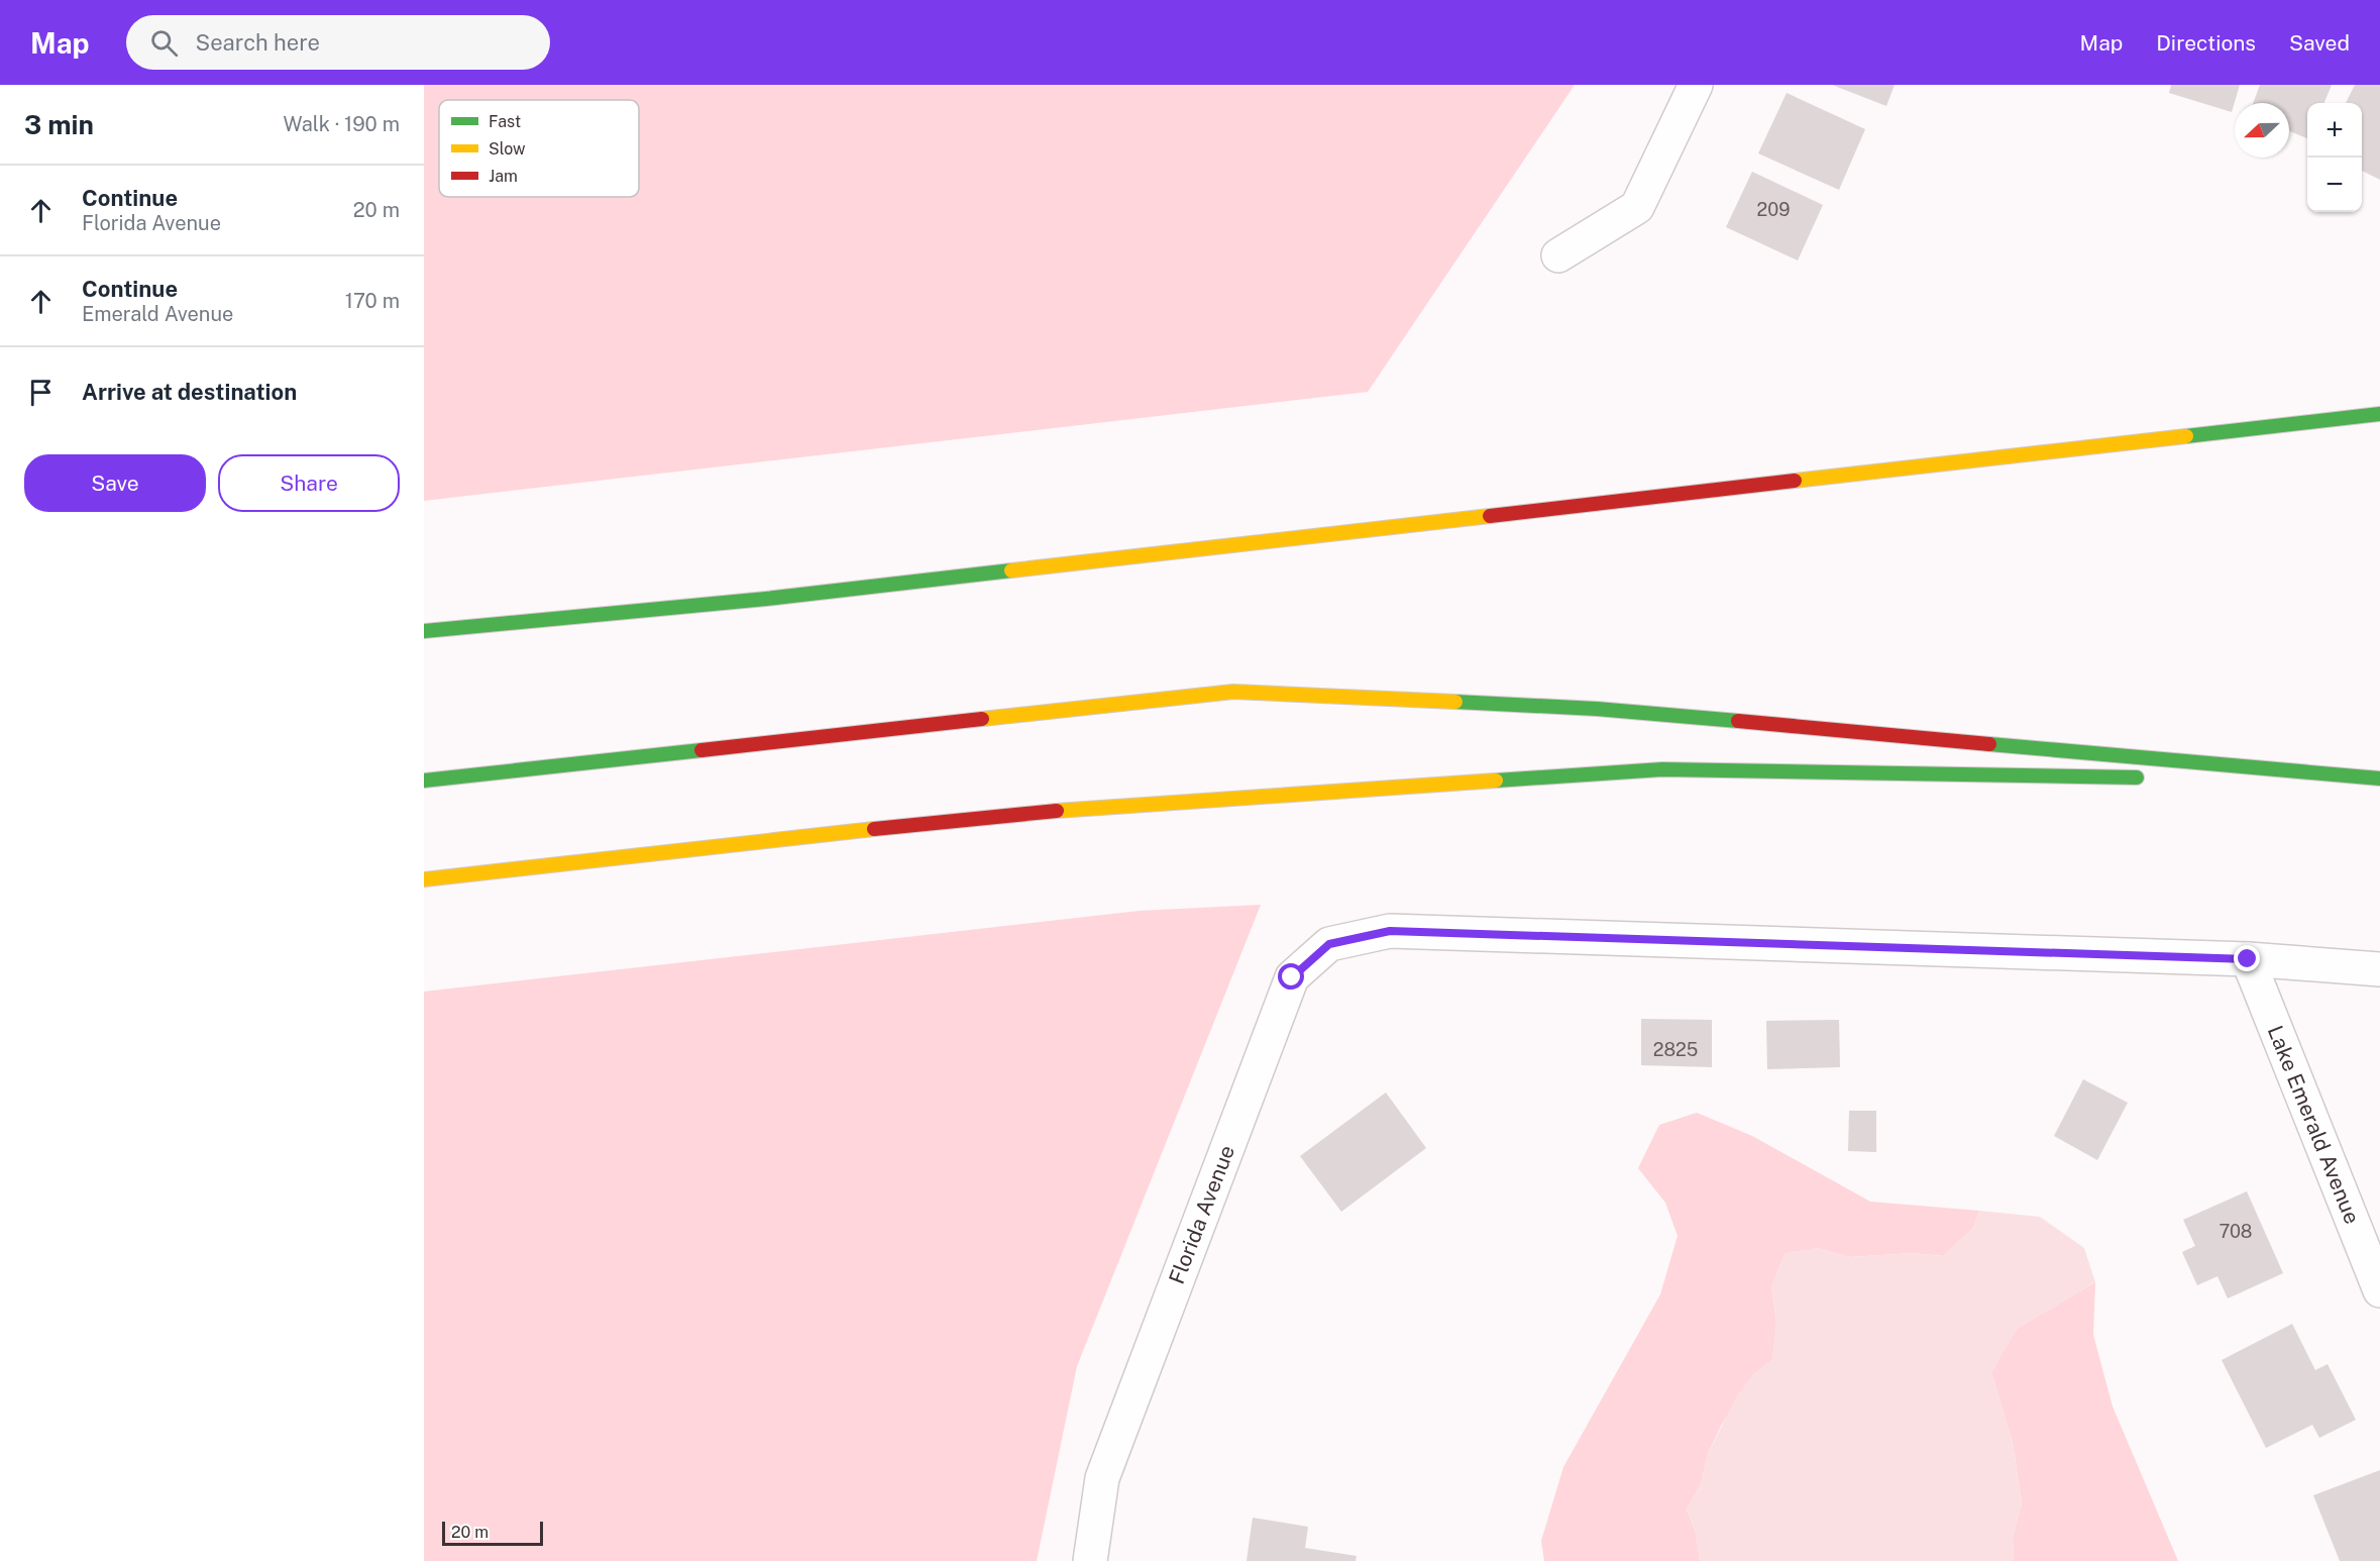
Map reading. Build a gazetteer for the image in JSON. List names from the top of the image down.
{
  "streets": {
    "street": ["Lake Emerald Avenue", "Florida Avenue"]
  },
  "crossings": [
    ["Lake Emerald Avenue", "Florida Avenue"]
  ],
  "house_numbers": ["209", "2825", "708"],
  "legend": ["Fast", "Slow", "Jam"],
  "scale_bar": "20 m",
  "north": "left",
  "page": {
    "header": "Map",
    "search": "Search here",
    "nav": ["Map", "Directions", "Saved"],
    "heading": ["3 min", "Walk · 190 m"],
    "map_buttons": ["+", "−"],
    "list": [
      ["Continue", "Florida Avenue", "20 m"],
      ["Continue", "Emerald Avenue", "170 m"],
      "Arrive at destination"
    ],
    "buttons": ["Save", "Share"],
    "scale": "20 m"
  }
}
